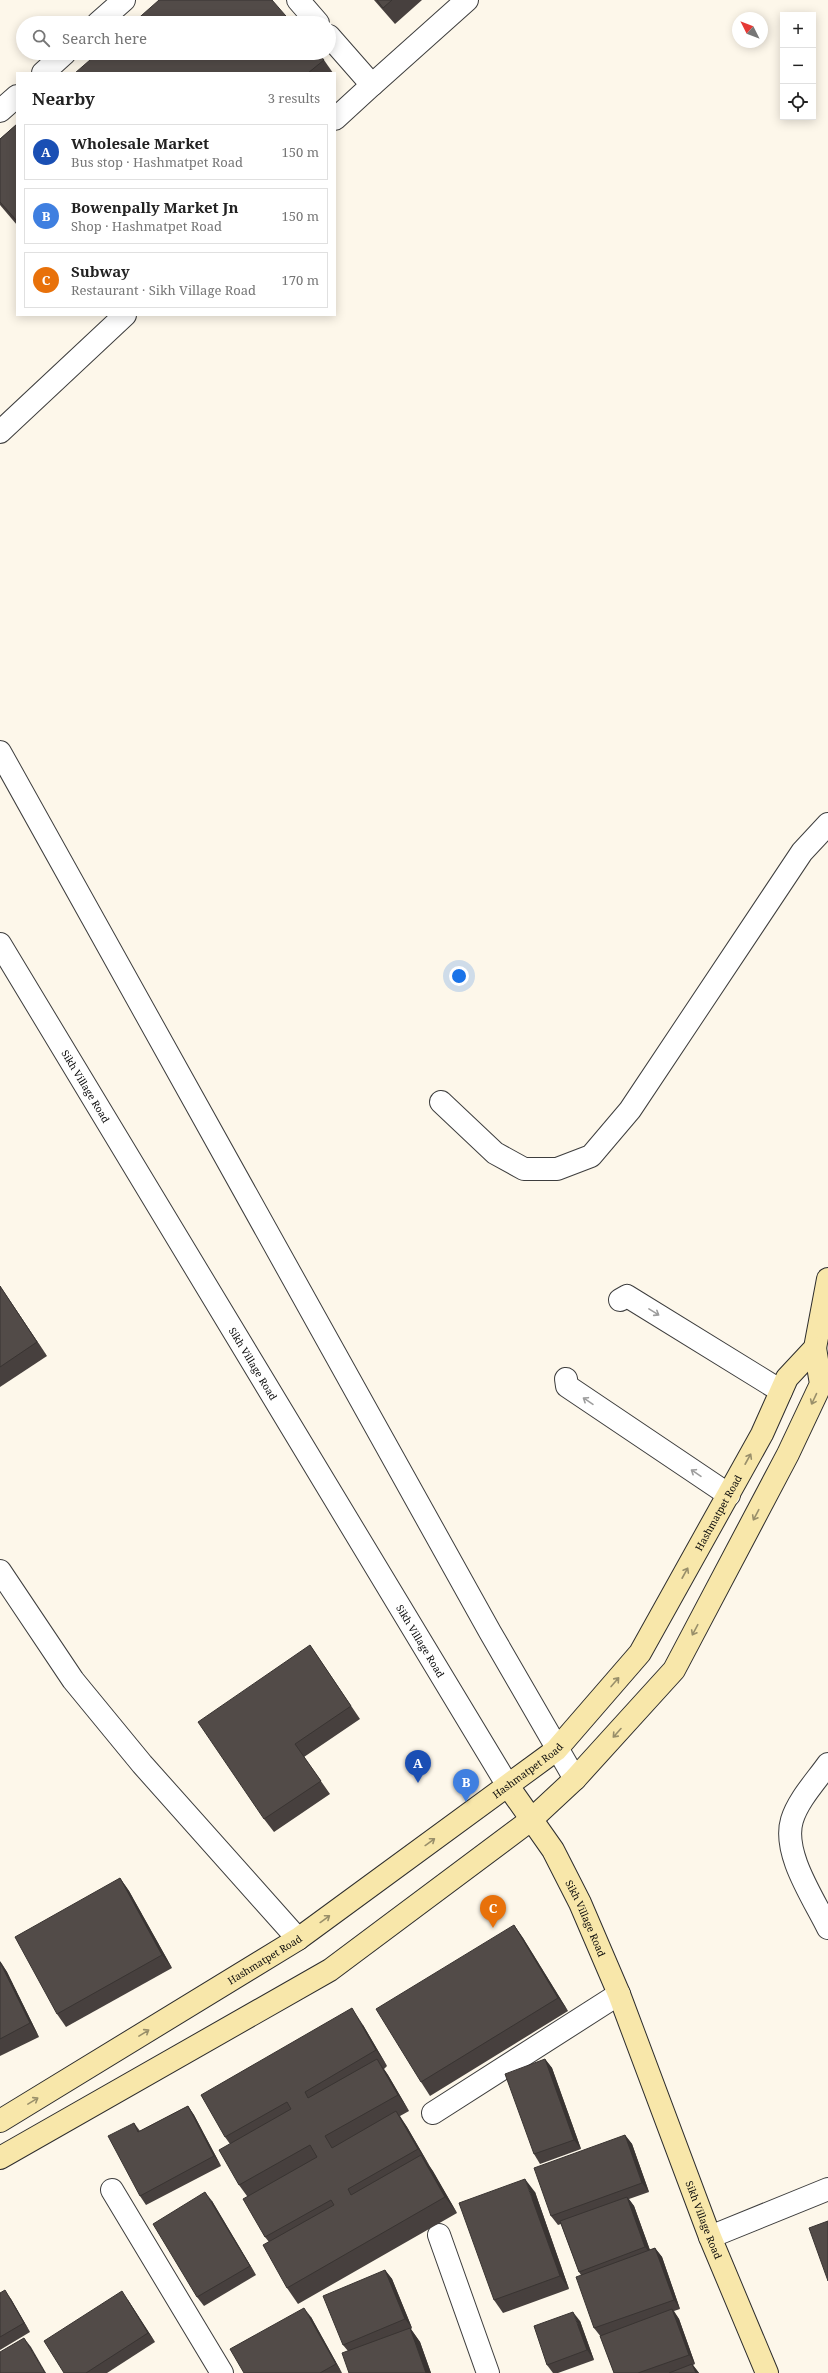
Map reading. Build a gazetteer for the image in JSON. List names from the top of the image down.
{
  "streets": {
    "main road": ["Sikh Village Road", "Hashmatpet Road"]
  },
  "crossings": [
    ["Sikh Village Road", "Hashmatpet Road"]
  ],
  "north": "top left",
  "page": {
    "map_buttons": ["+", "−"],
    "search": "Search here",
    "heading": ["Nearby", "3 results"],
    "list": [
      {
        "mark": "A",
        "name": "Wholesale Market",
        "note": "Bus stop · Hashmatpet Road",
        "value": "150 m"
      },
      {
        "mark": "B",
        "name": "Bowenpally Market Jn",
        "note": "Shop · Hashmatpet Road",
        "value": "150 m"
      },
      {
        "mark": "C",
        "name": "Subway",
        "note": "Restaurant · Sikh Village Road",
        "value": "170 m"
      }
    ],
    "pins": ["A", "B", "C"]
  }
}
